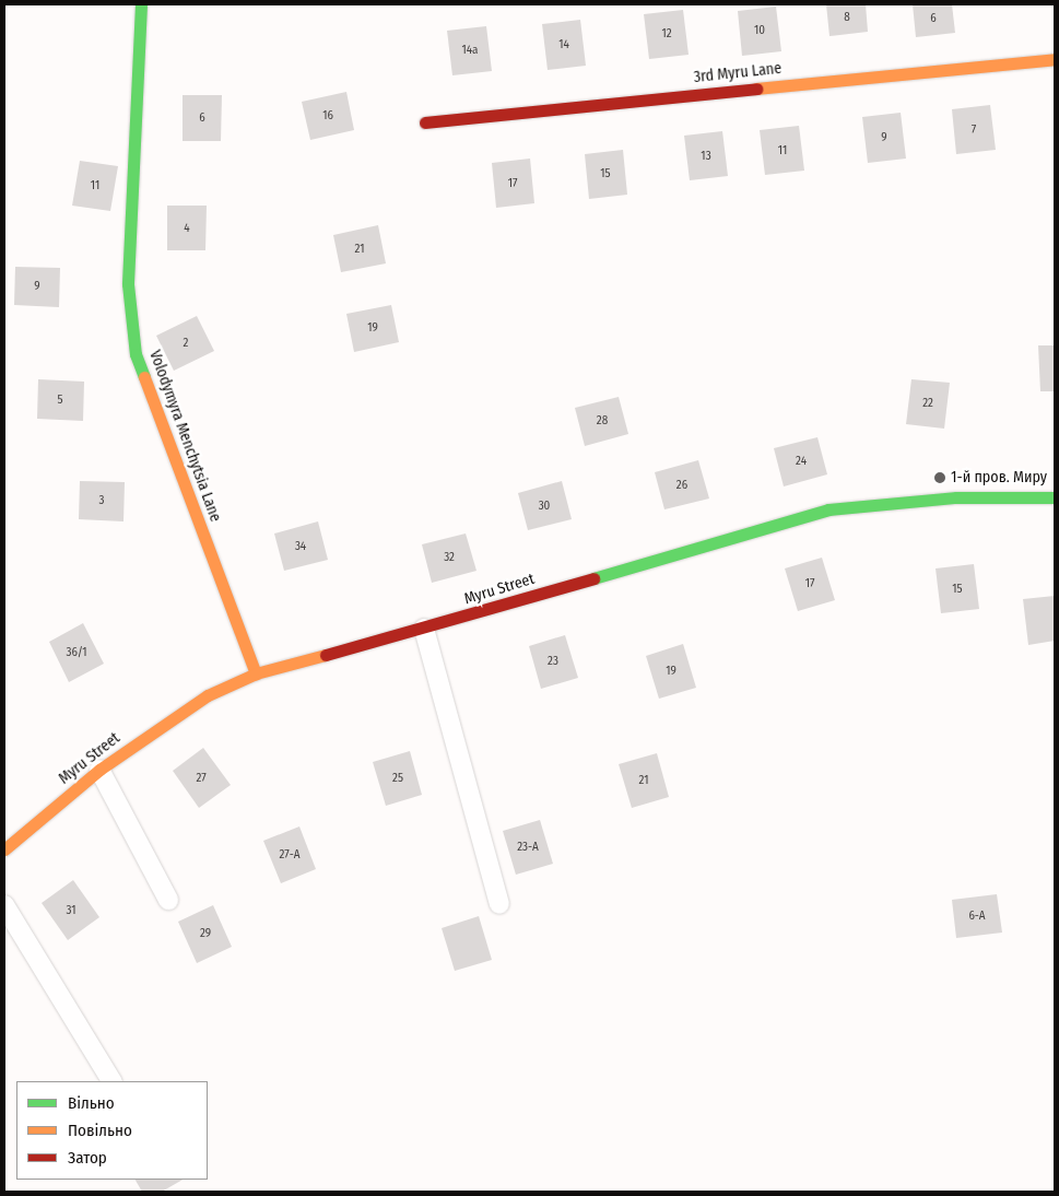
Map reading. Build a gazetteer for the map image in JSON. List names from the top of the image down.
{
  "streets": {
    "street": ["3rd Myru Lane", "Volodymyra Menchytsia Lane", "Myru Street"]
  },
  "crossings": [
    ["Volodymyra Menchytsia Lane", "Myru Street"]
  ],
  "places": ["1-й пров. Миру"],
  "house_numbers": [
    "8",
    "6",
    "10",
    "12",
    "14",
    "14а",
    "16",
    "6",
    "7",
    "9",
    "11",
    "13",
    "15",
    "17",
    "11",
    "4",
    "21",
    "9",
    "19",
    "2",
    "5",
    "22",
    "28",
    "24",
    "26",
    "3",
    "30",
    "34",
    "32",
    "17",
    "15",
    "36/1",
    "23",
    "19",
    "27",
    "25",
    "21",
    "23-А",
    "27-А",
    "31",
    "6-А",
    "29"
  ],
  "legend": ["Вільно", "Повільно", "Затор"]
}
